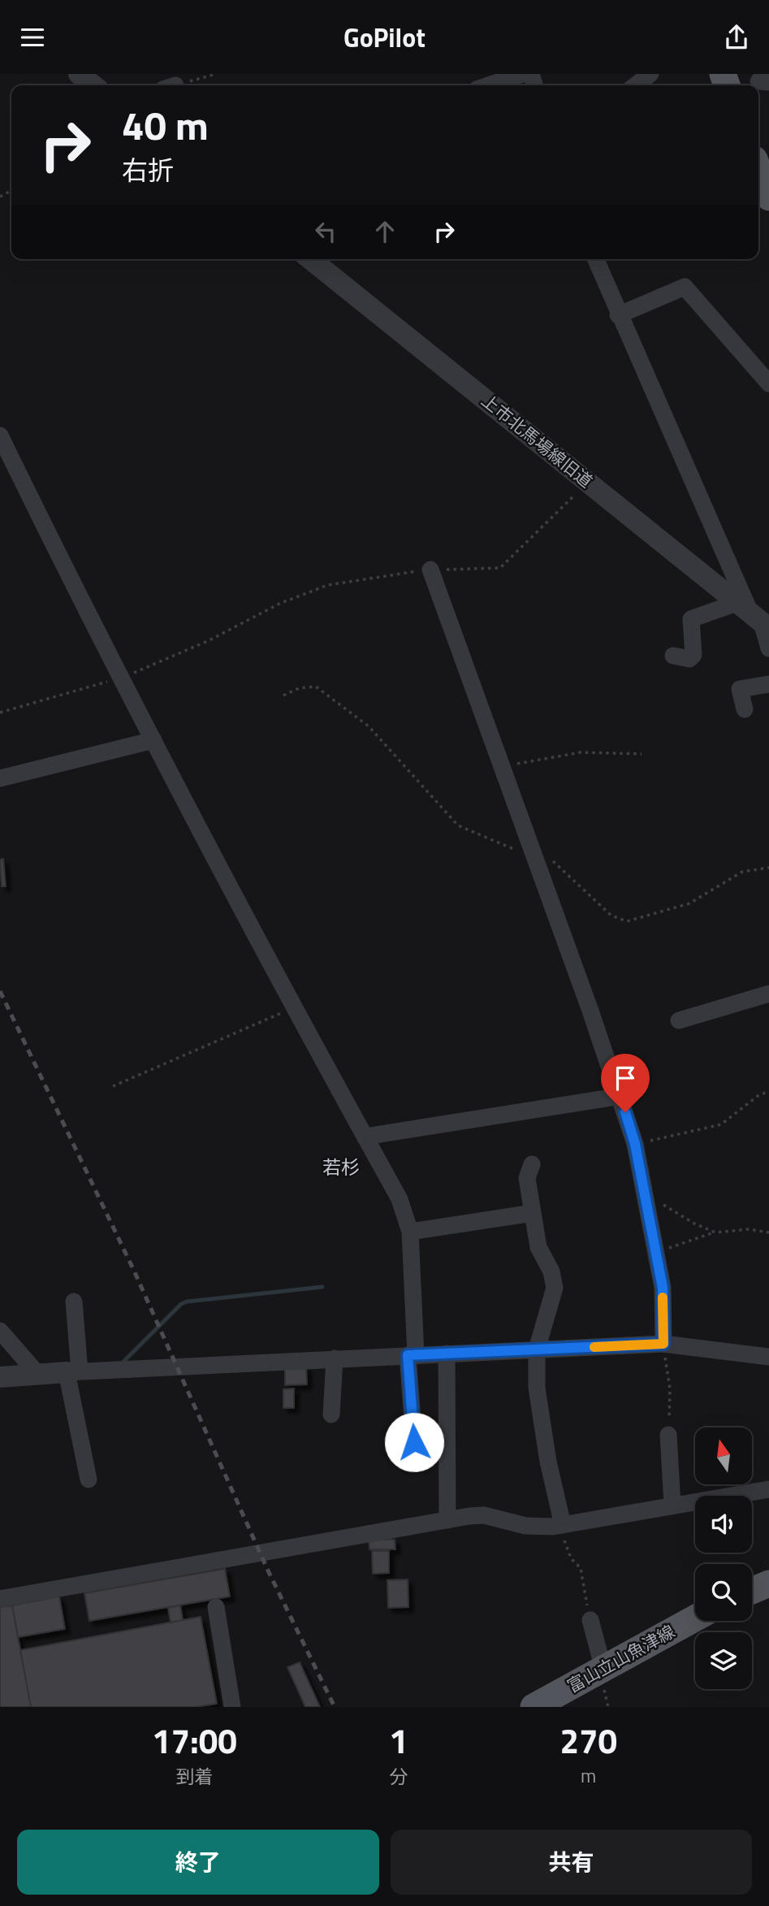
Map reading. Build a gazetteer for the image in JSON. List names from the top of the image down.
{
  "streets": {
    "main road": ["富山立山魚津線"],
    "street": ["上市北馬場線旧道"]
  },
  "districts": ["若杉"],
  "north": "top",
  "page": {
    "header": "GoPilot",
    "turn": ["40 m", "右折"],
    "eta": [
      "17:00",
      "到着",
      "1",
      "分",
      "270",
      "m"
    ],
    "buttons": ["終了", "共有"]
  }
}
